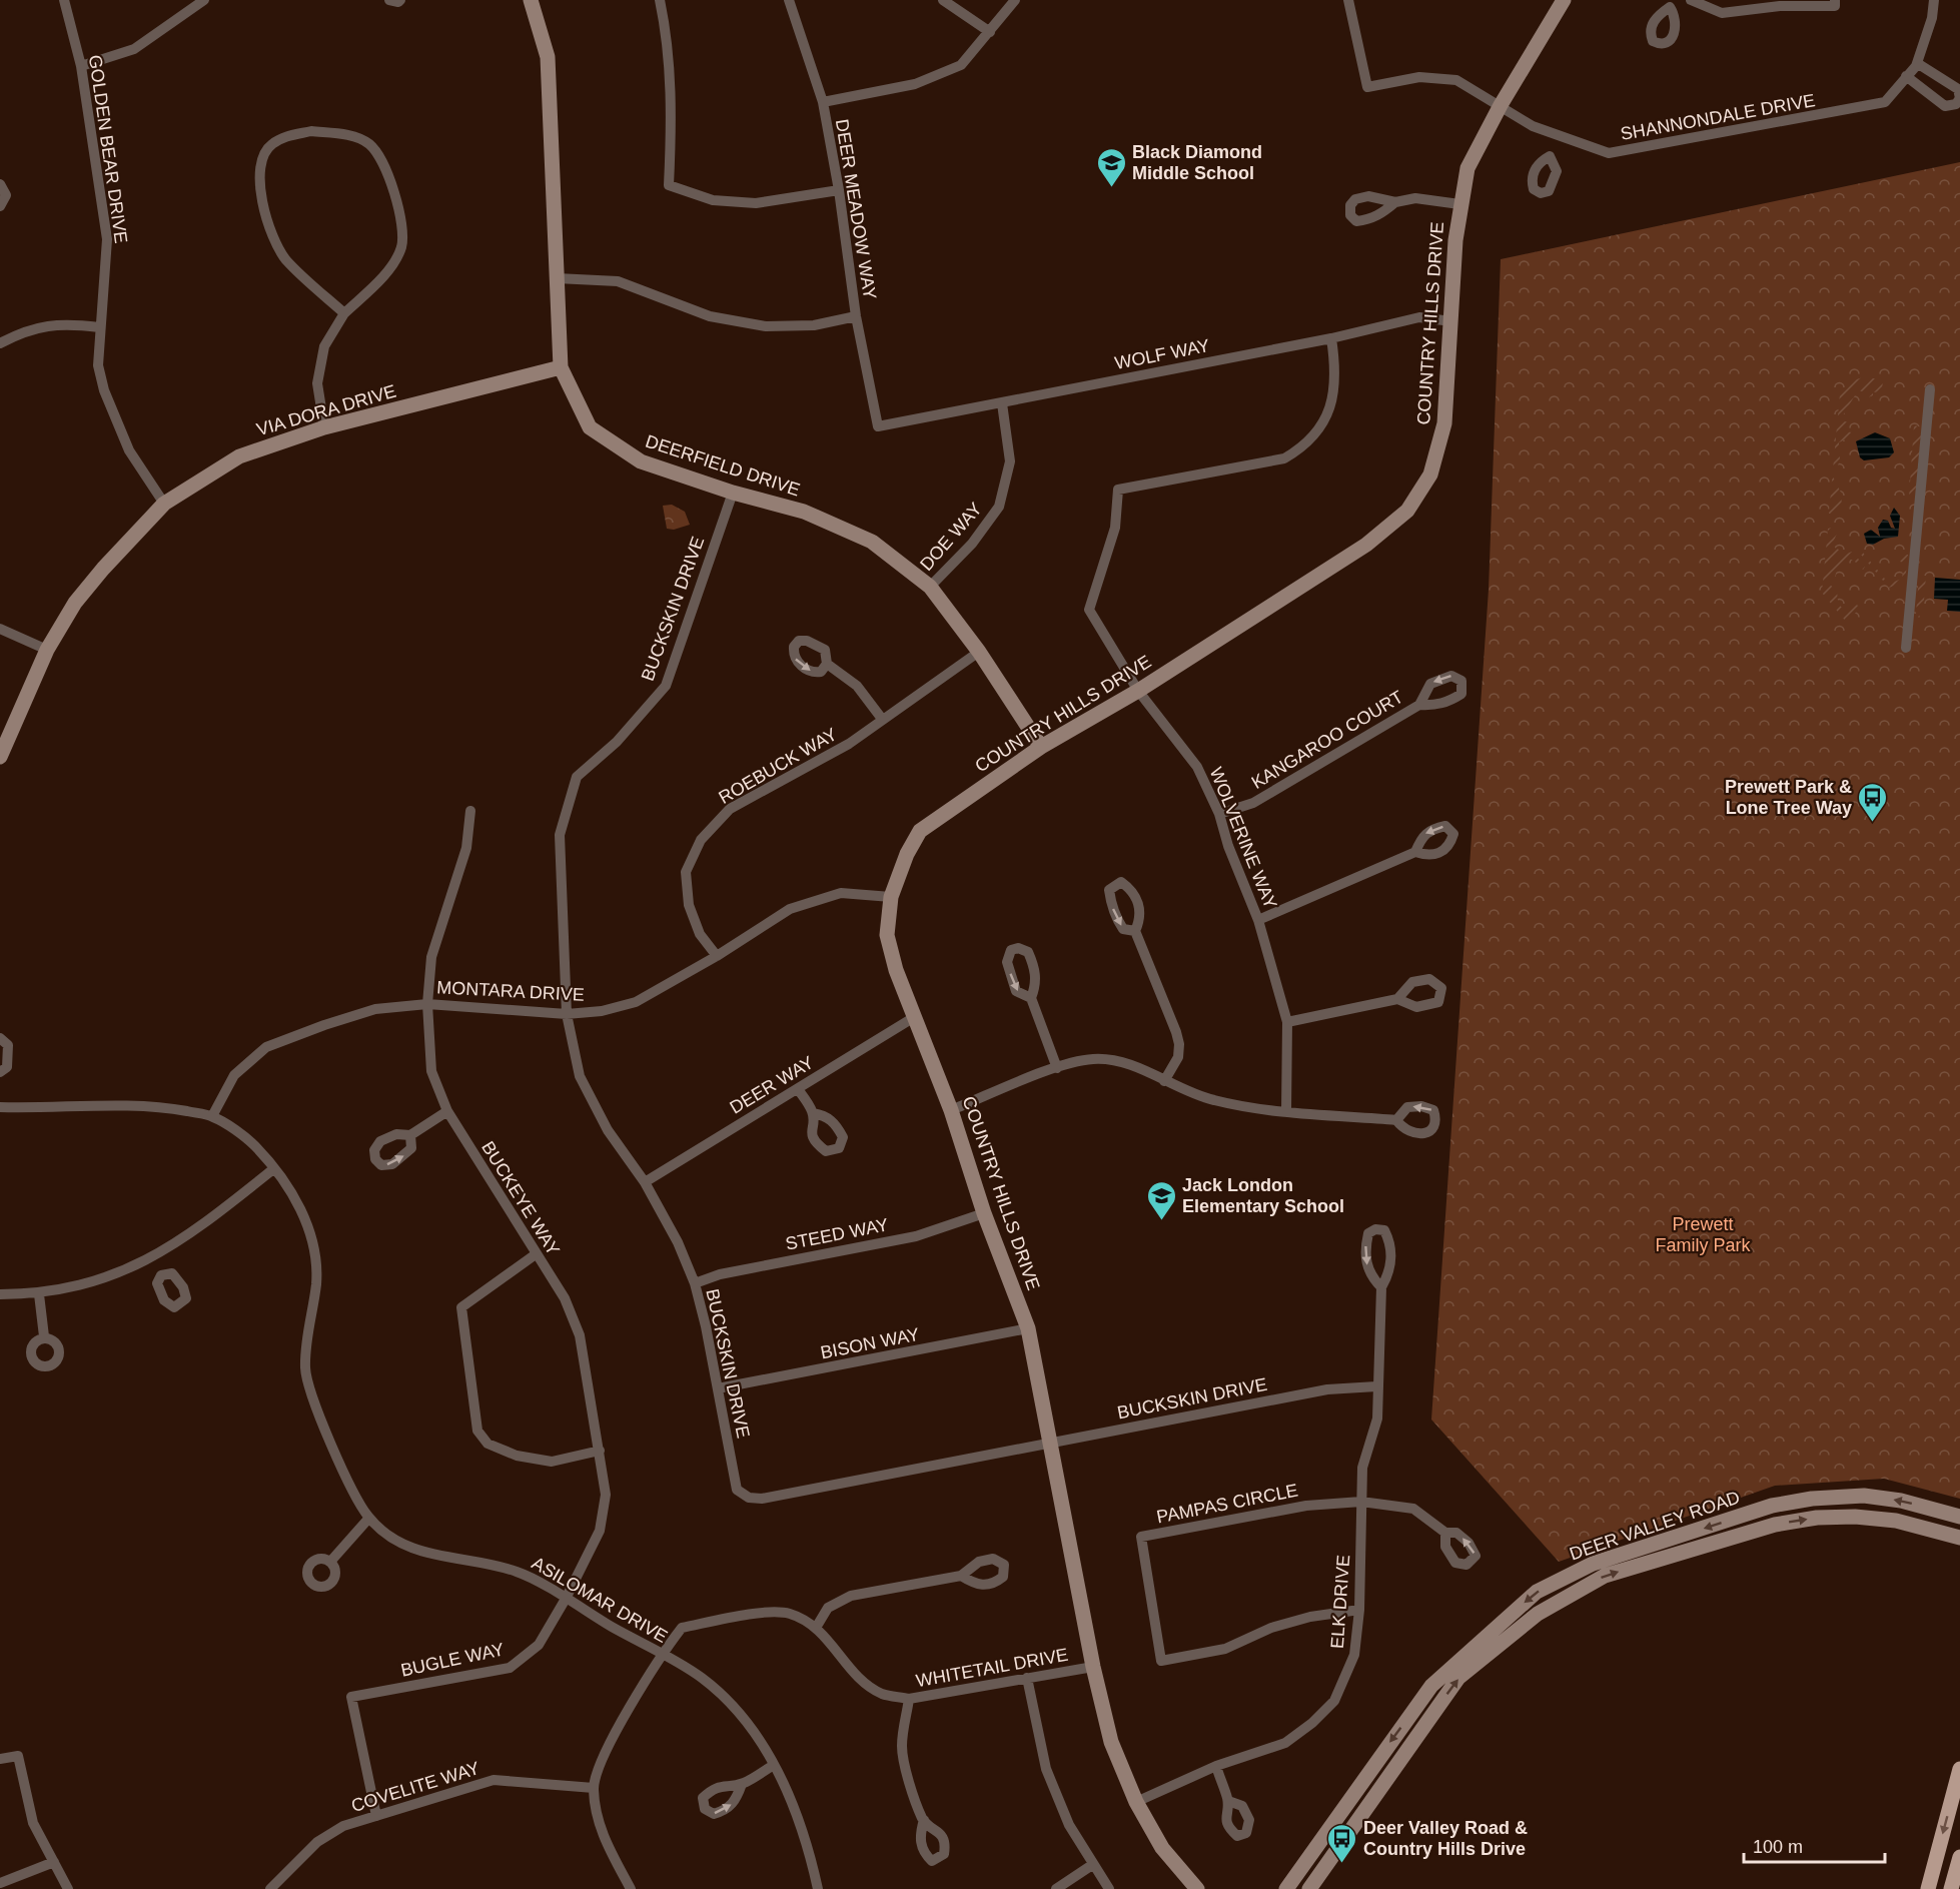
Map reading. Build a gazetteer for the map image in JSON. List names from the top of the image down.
{
  "streets": {
    "street": [
      "SHANNONDALE DRIVE",
      "GOLDEN BEAR DRIVE",
      "DEER MEADOW WAY",
      "COUNTRY HILLS DRIVE",
      "WOLF WAY",
      "VIA DORA DRIVE",
      "DEERFIELD DRIVE",
      "DOE WAY",
      "BUCKSKIN DRIVE",
      "KANGAROO COURT",
      "ROEBUCK WAY",
      "WOLVERINE WAY",
      "MONTARA DRIVE",
      "DEER WAY",
      "BUCKEYE WAY",
      "STEED WAY",
      "BISON WAY",
      "PAMPAS CIRCLE",
      "DEER VALLEY ROAD",
      "ASILOMAR DRIVE",
      "ELK DRIVE",
      "BUGLE WAY",
      "WHITETAIL DRIVE",
      "COVELITE WAY"
    ]
  },
  "crossings": [
    ["SHANNONDALE DRIVE", "COUNTRY HILLS DRIVE"],
    ["GOLDEN BEAR DRIVE", "VIA DORA DRIVE"],
    ["DEER MEADOW WAY", "WOLF WAY"],
    ["COUNTRY HILLS DRIVE", "WOLF WAY"],
    ["COUNTRY HILLS DRIVE", "DEERFIELD DRIVE"],
    ["COUNTRY HILLS DRIVE", "BUCKSKIN DRIVE"],
    ["COUNTRY HILLS DRIVE", "WOLVERINE WAY"],
    ["COUNTRY HILLS DRIVE", "MONTARA DRIVE"],
    ["COUNTRY HILLS DRIVE", "DEER WAY"],
    ["COUNTRY HILLS DRIVE", "STEED WAY"],
    ["COUNTRY HILLS DRIVE", "BISON WAY"],
    ["COUNTRY HILLS DRIVE", "ELK DRIVE"],
    ["COUNTRY HILLS DRIVE", "WHITETAIL DRIVE"],
    ["WOLF WAY", "DOE WAY"],
    ["WOLF WAY", "WOLVERINE WAY"],
    ["VIA DORA DRIVE", "DEERFIELD DRIVE"],
    ["DEERFIELD DRIVE", "DOE WAY"],
    ["DEERFIELD DRIVE", "BUCKSKIN DRIVE"],
    ["DEERFIELD DRIVE", "ROEBUCK WAY"],
    ["BUCKSKIN DRIVE", "MONTARA DRIVE"],
    ["BUCKSKIN DRIVE", "DEER WAY"],
    ["BUCKSKIN DRIVE", "STEED WAY"],
    ["BUCKSKIN DRIVE", "BISON WAY"],
    ["BUCKSKIN DRIVE", "ELK DRIVE"],
    ["KANGAROO COURT", "WOLVERINE WAY"],
    ["ROEBUCK WAY", "MONTARA DRIVE"],
    ["MONTARA DRIVE", "BUCKEYE WAY"],
    ["MONTARA DRIVE", "ASILOMAR DRIVE"],
    ["BUCKEYE WAY", "ASILOMAR DRIVE"],
    ["BUCKEYE WAY", "BUGLE WAY"],
    ["PAMPAS CIRCLE", "ELK DRIVE"],
    ["ASILOMAR DRIVE", "BUGLE WAY"],
    ["ASILOMAR DRIVE", "WHITETAIL DRIVE"],
    ["BUGLE WAY", "COVELITE WAY"],
    ["WHITETAIL DRIVE", "COVELITE WAY"]
  ],
  "parks": ["Prewett Family Park"],
  "places": {
    "school or university": ["Black Diamond Middle School", "Jack London Elementary School"],
    "bus stop": ["Prewett Park & Lone Tree Way", "Deer Valley Road & Country Hills Drive"]
  },
  "scale_bar": "100 m"
}
